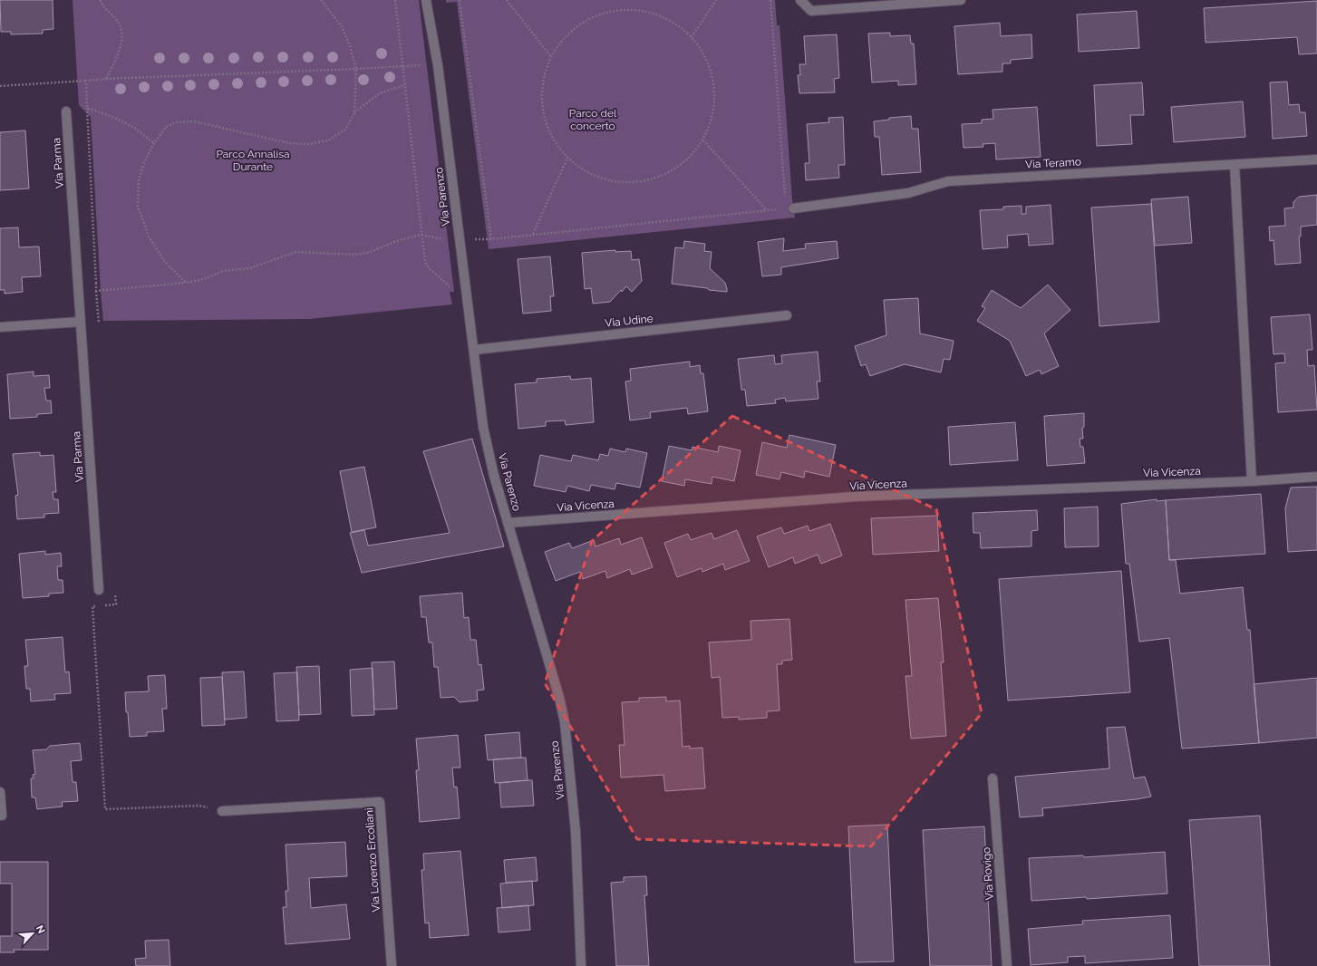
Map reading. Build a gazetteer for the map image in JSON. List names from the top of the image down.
{
  "streets": {
    "street": [
      "Via Parma",
      "Via Teramo",
      "Via Parenzo",
      "Via Udine",
      "Via Vicenza",
      "Via Lorenzo Ercoliani",
      "Via Rovigo"
    ]
  },
  "crossings": [
    ["Via Parenzo", "Via Udine"],
    ["Via Parenzo", "Via Vicenza"]
  ],
  "parks": ["Parco del concerto", "Parco Annalisa Durante"],
  "north": "top right"
}
